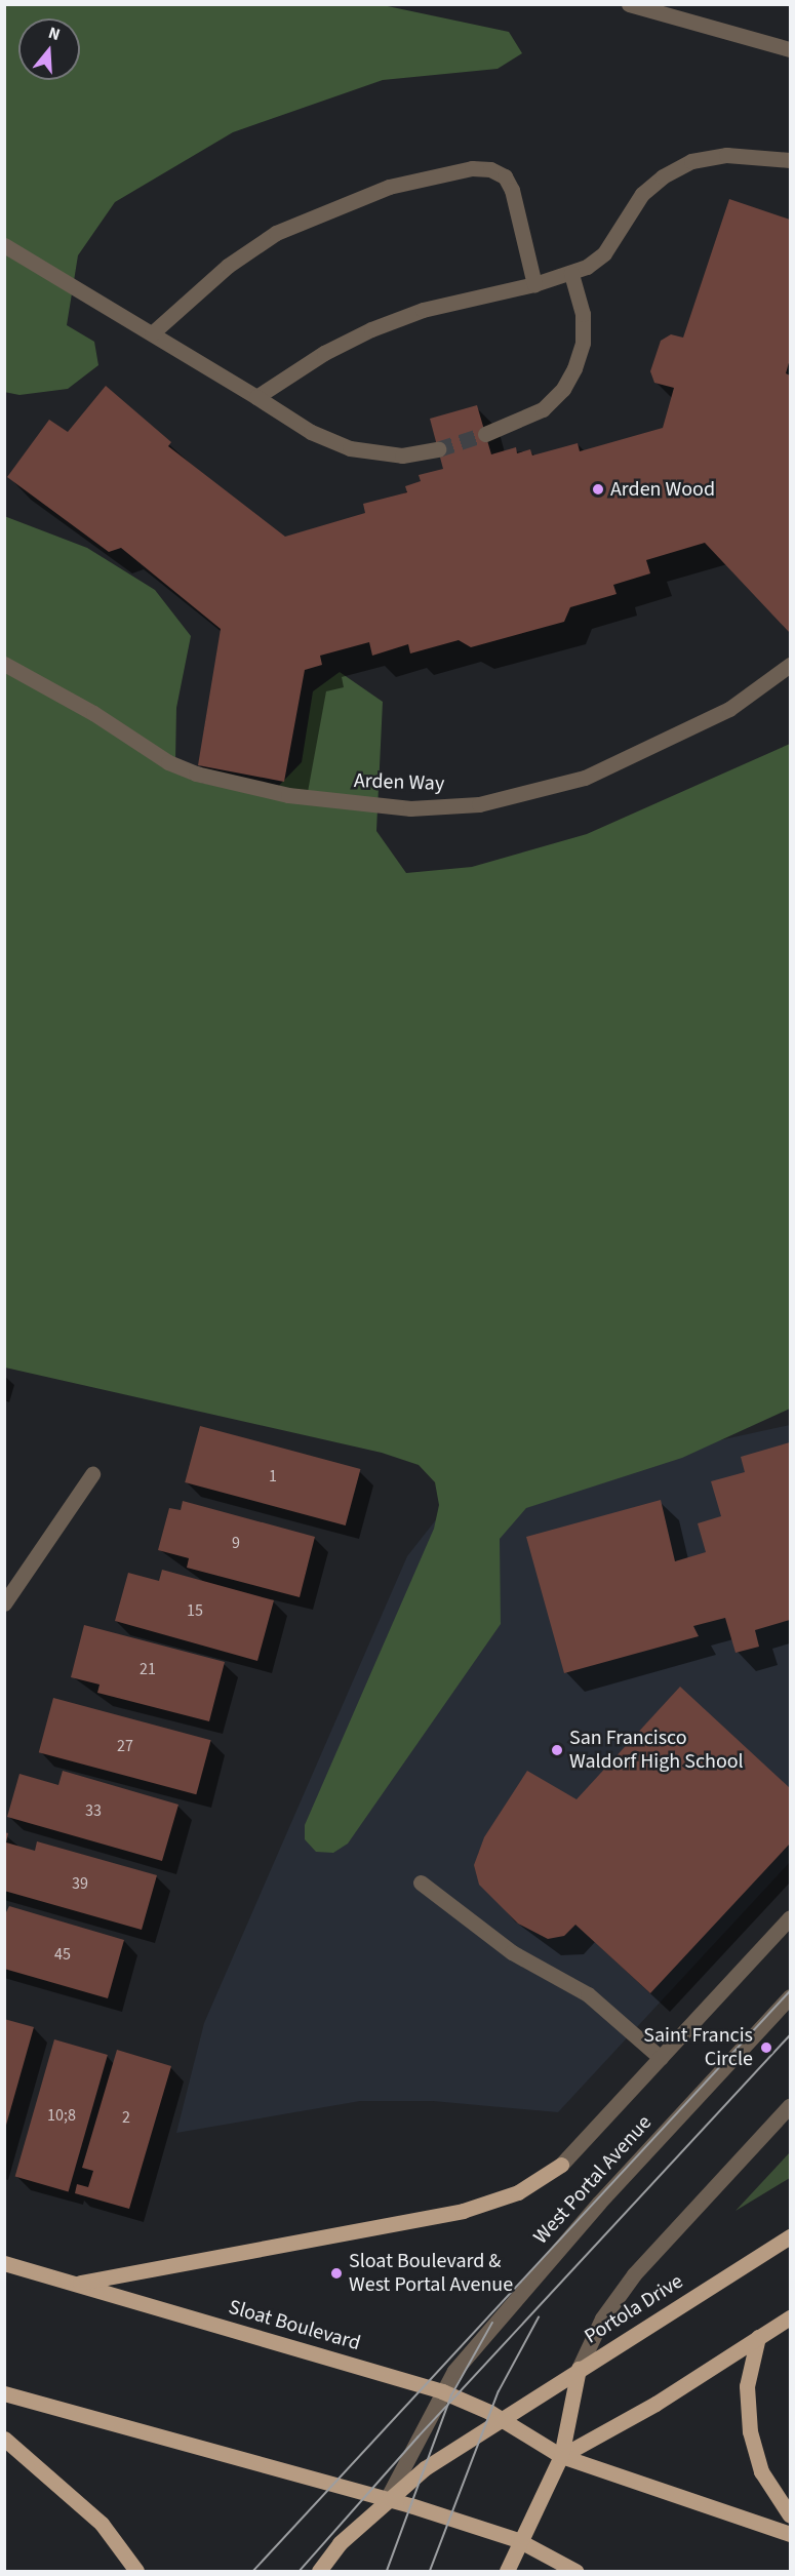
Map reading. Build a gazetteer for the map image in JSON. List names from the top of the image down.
{
  "streets": {
    "main road": ["Portola Drive", "Sloat Boulevard"],
    "street": ["Arden Way", "West Portal Avenue"]
  },
  "crossings": [
    ["West Portal Avenue", "Portola Drive"],
    ["West Portal Avenue", "Sloat Boulevard"],
    ["Portola Drive", "Sloat Boulevard"]
  ],
  "places": [
    "Arden Wood",
    "San Francisco Waldorf High School",
    "Saint Francis Circle",
    "Sloat Boulevard & West Portal Avenue"
  ],
  "house_numbers": [
    "1",
    "9",
    "15",
    "21",
    "27",
    "33",
    "39",
    "45",
    "10;8",
    "2"
  ],
  "north": "top"
}
